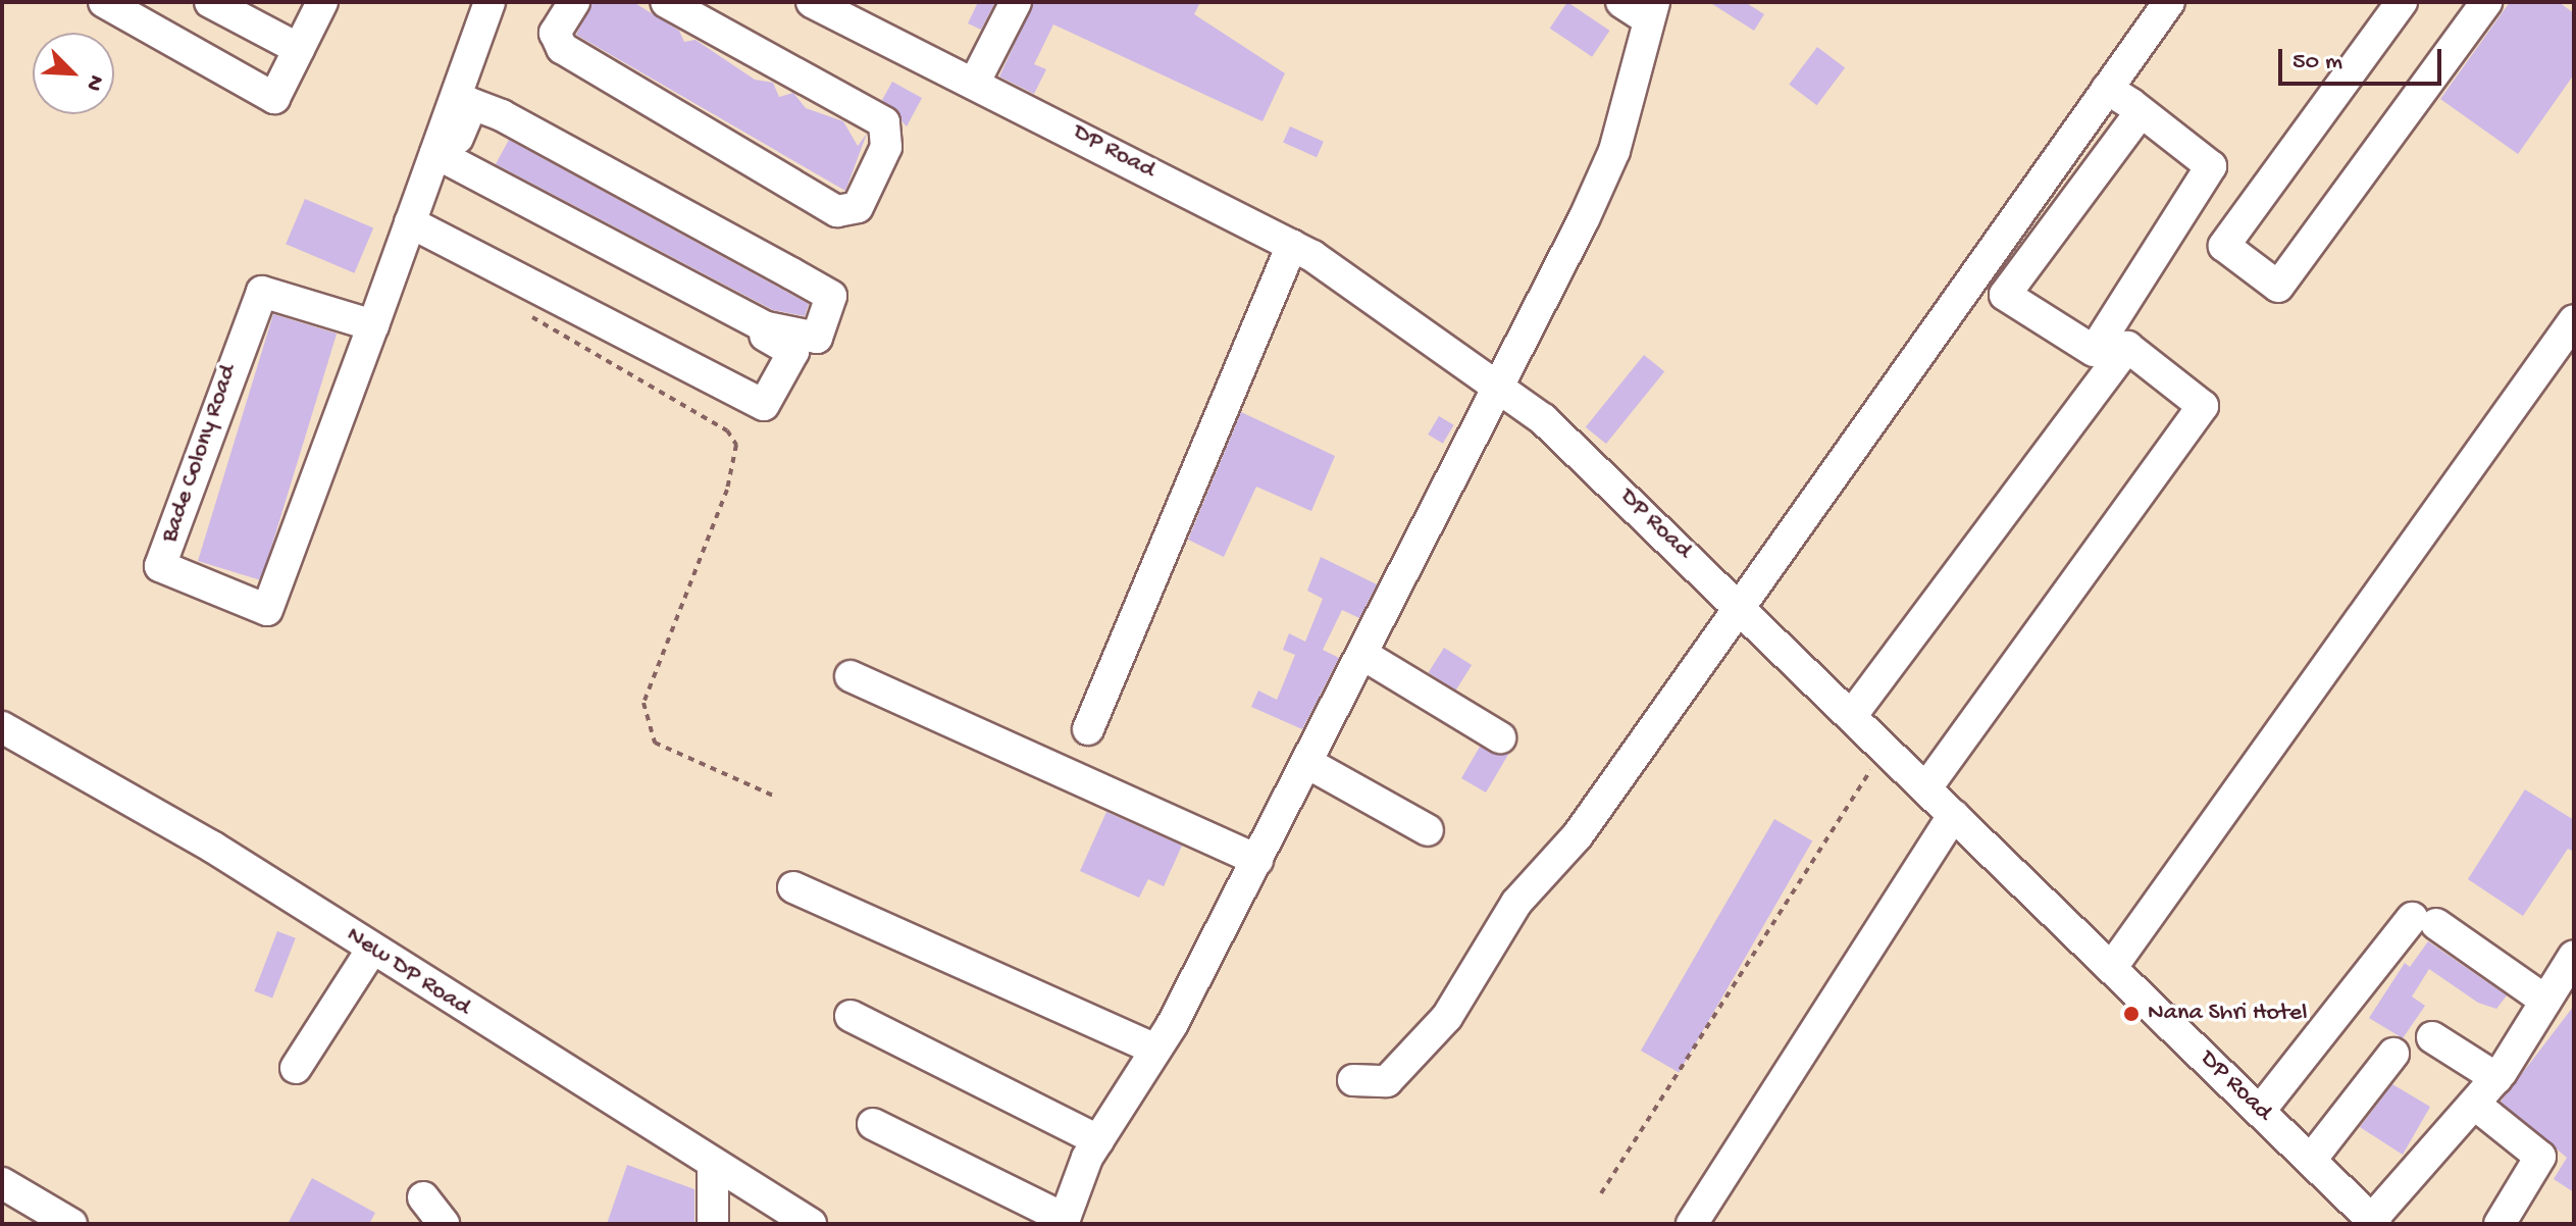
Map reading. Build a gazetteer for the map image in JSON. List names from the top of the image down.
{
  "streets": {
    "street": ["DP Road", "Bade Colony Road", "New DP Road"]
  },
  "places": ["Nana Shri Hotel"],
  "scale_bar": "50 m",
  "north": "bottom right"
}
